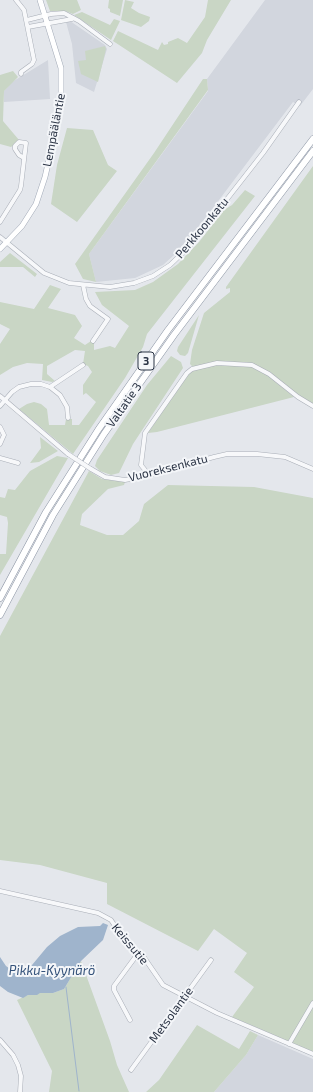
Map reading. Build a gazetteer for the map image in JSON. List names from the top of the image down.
{
  "streets": {
    "highway": ["3", "Valtatie 3"],
    "main road": ["Lempääläntie"],
    "street": [
      "Perkkoonkatu",
      "Vuoreksenkatu",
      "Keissutie",
      "Metsolantie"
    ]
  },
  "crossings": [
    ["Lempääläntie", "Perkkoonkatu"],
    ["Keissutie", "Metsolantie"]
  ],
  "water": ["Pikku-Kyynärö"]
}
